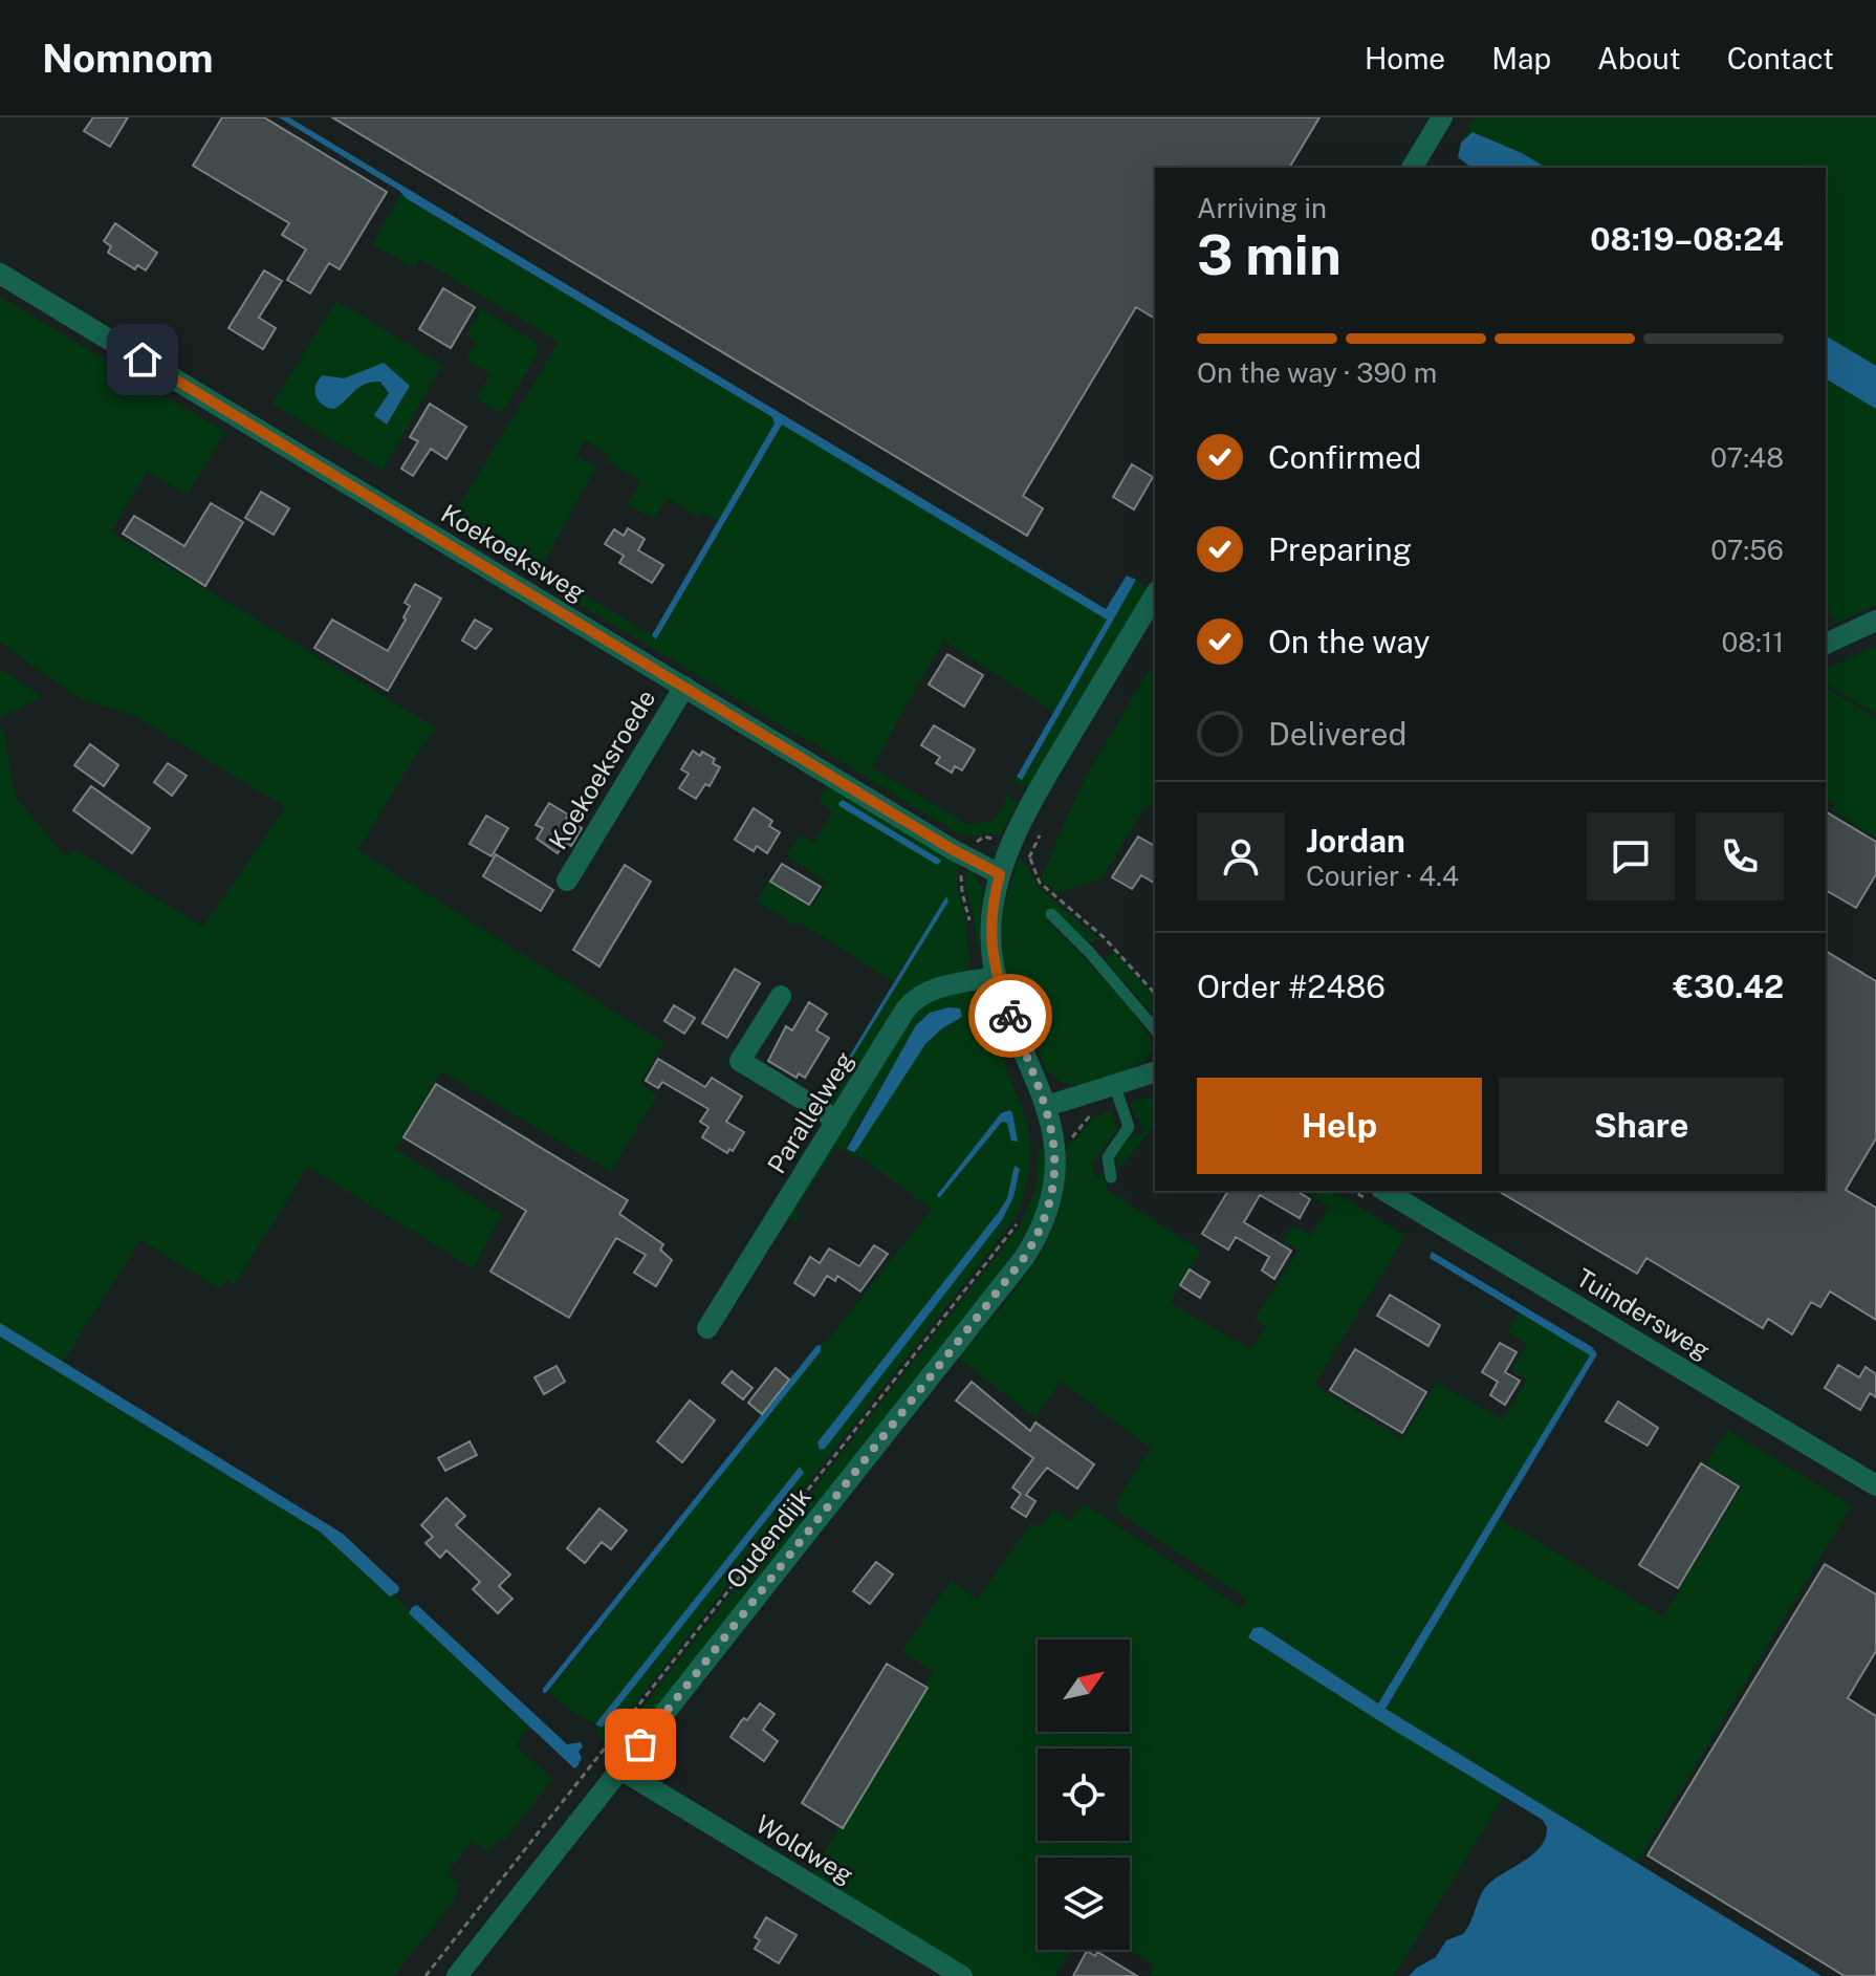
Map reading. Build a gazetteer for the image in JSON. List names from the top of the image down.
{
  "streets": {
    "street": [
      "Koekoeksweg",
      "Koekoeksroede",
      "Parallelweg",
      "Tuindersweg",
      "Oudendijk",
      "Woldweg"
    ]
  },
  "crossings": [
    ["Koekoeksweg", "Koekoeksroede"],
    ["Oudendijk", "Woldweg"]
  ],
  "north": "top right",
  "page": {
    "header": "Nomnom",
    "nav": [
      "Home",
      "Map",
      "About",
      "Contact"
    ],
    "heading": ["3 min", "Arriving in", "08:19–08:24"],
    "panel": [
      "Jordan",
      "Courier · 4.4",
      "Order #2486",
      "€30.42"
    ],
    "bar": "On the way · 390 m",
    "list": [
      ["Confirmed", "07:48"],
      ["Preparing", "07:56"],
      ["On the way", "08:11"],
      "Delivered"
    ],
    "buttons": ["Help", "Share"]
  }
}
